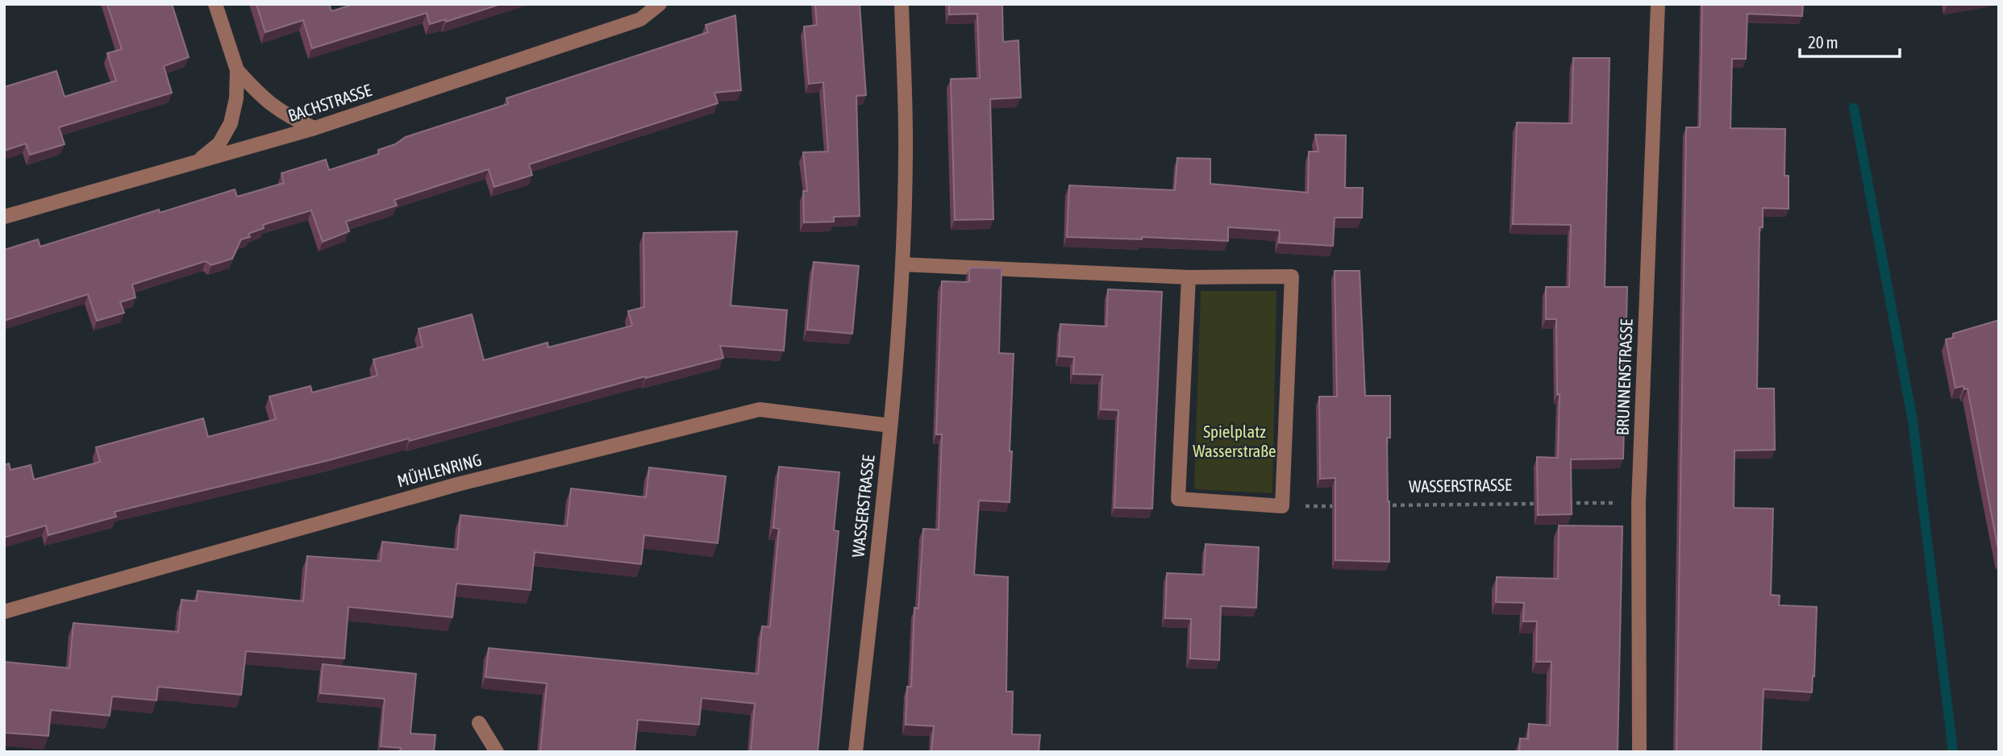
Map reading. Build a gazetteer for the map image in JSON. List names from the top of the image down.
{
  "streets": {
    "street": [
      "BACHSTRASSE",
      "BRUNNENSTRASSE",
      "MÜHLENRING",
      "WASSERSTRASSE"
    ]
  },
  "crossings": [
    ["MÜHLENRING", "WASSERSTRASSE"]
  ],
  "parks": ["Spielplatz Wasserstraße"],
  "scale_bar": "20 m"
}
